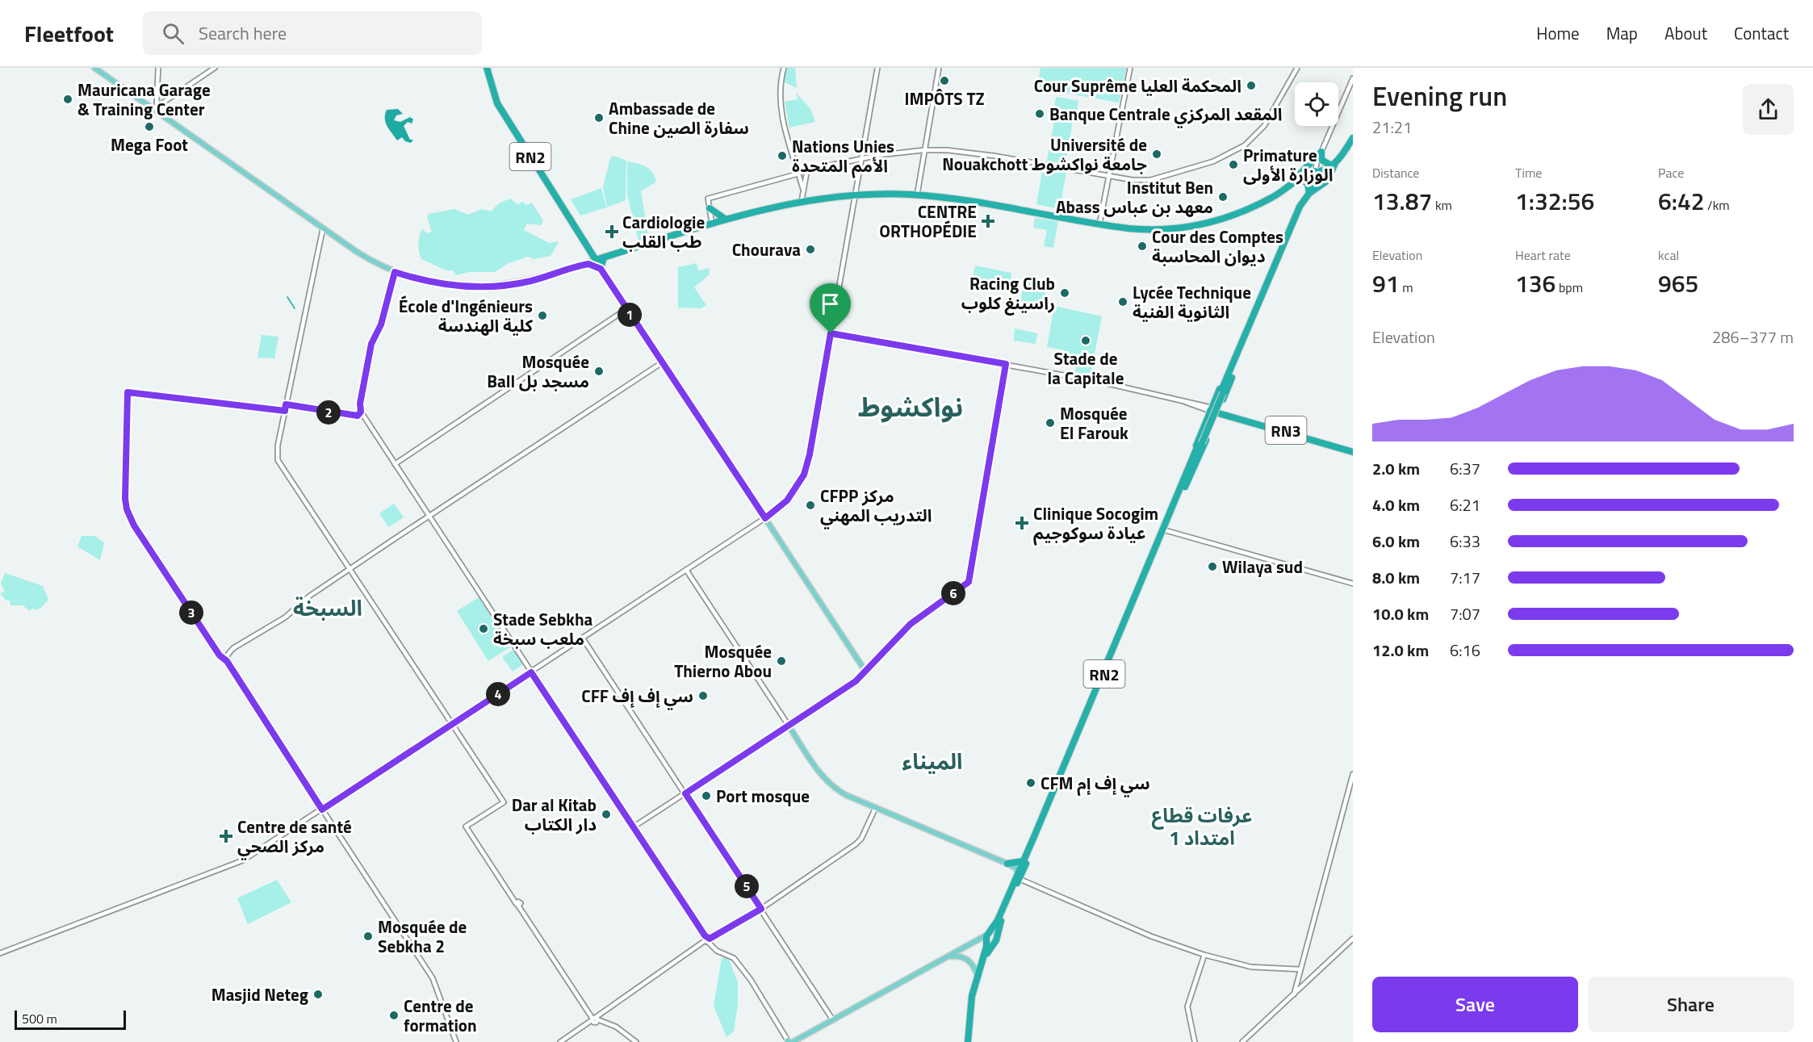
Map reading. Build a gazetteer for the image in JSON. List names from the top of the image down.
{
  "streets": {
    "highway": ["RN2", "RN3"]
  },
  "districts": [
    "نواكشوط",
    "السبخة",
    "الميناء",
    "عرفات قطاع 1 امتداد"
  ],
  "places": {
    "other": [
      "IMPÔTS TZ",
      "Cour Suprême المحكمة العليا",
      "Mauricana Garage & Training Center",
      "Banque Centrale المقعد المركزي",
      "Ambassade de Chine سفارة الصين",
      "Mega Foot",
      "Université de Nouakchott جامعة نواكشوط",
      "Nations Unies الأمم المتحدة",
      "Primature الوزارة الأولى",
      "Institut Ben Abass معهد بن عباس",
      "Cour des Comptes ديوان المحاسبة",
      "Chourava",
      "Racing Club راسينغ كلوب",
      "Lycée Technique الثانوية الفنية",
      "École d'Ingénieurs كلية الهندسة",
      "Stade de la Capitale",
      "Mosquée Ball مسجد بل",
      "Mosquée El Farouk",
      "CFPP مركز التدريب المهني",
      "Wilaya sud",
      "Stade Sebkha ملعب سبخة",
      "Mosquée Thierno Abou",
      "CFF سي إف إف",
      "CFM سي إف إم",
      "Port mosque",
      "Dar al Kitab دار الكتاب",
      "Mosquée de Sebkha 2",
      "Masjid Neteg",
      "Centre de formation"
    ],
    "health": [
      "CENTRE ORTHOPÉDIE",
      "Cardiologie طب القلب",
      "Clinique Socogim عيادة سوكوجيم",
      "Centre de santé مركز الصحي"
    ]
  },
  "scale_bar": "500 m",
  "page": {
    "header": "Fleetfoot",
    "search": "Search here",
    "nav": [
      "Home",
      "Map",
      "About",
      "Contact"
    ],
    "heading": ["Evening run", "21:21"],
    "stats": [
      ["Distance", "13.87 km"],
      ["Time", "1:32:56"],
      ["Pace", "6:42 /km"],
      ["Elevation", "91 m"],
      ["Heart rate", "136 bpm"],
      ["kcal", "965"]
    ],
    "pins": [
      "1",
      "2",
      "6",
      "3",
      "4",
      "5"
    ],
    "chart": ["Elevation", "286–377 m"],
    "list": [
      {
        "name": "2.0 km",
        "note": "6:37"
      },
      {
        "name": "4.0 km",
        "note": "6:21"
      },
      {
        "name": "6.0 km",
        "note": "6:33"
      },
      {
        "name": "8.0 km",
        "note": "7:17"
      },
      {
        "name": "10.0 km",
        "note": "7:07"
      },
      {
        "name": "12.0 km",
        "note": "6:16"
      }
    ],
    "buttons": ["Save", "Share"],
    "scale": "500 m"
  }
}
